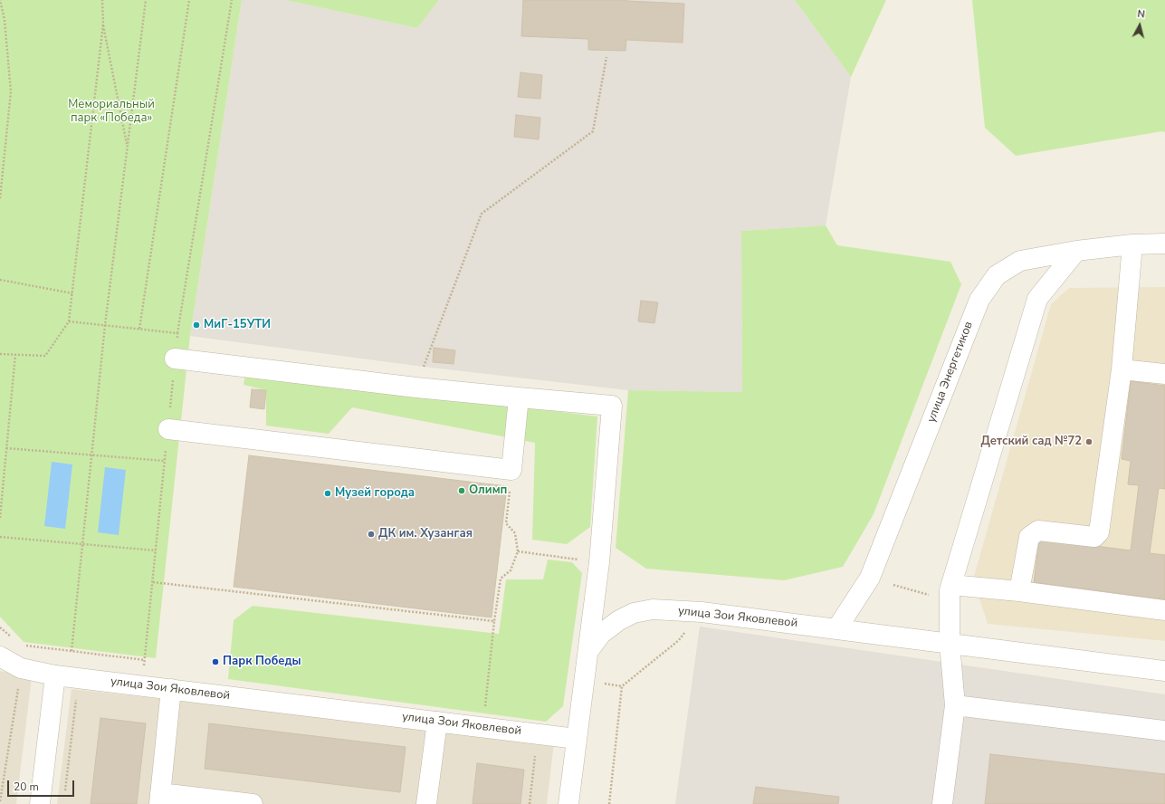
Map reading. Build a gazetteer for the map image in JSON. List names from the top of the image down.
{
  "streets": {
    "street": ["улица Энергетиков", "улица Зои Яковлевой"]
  },
  "crossings": [
    ["улица Энергетиков", "улица Зои Яковлевой"]
  ],
  "parks": ["Мемориальный парк «Победа»"],
  "places": [
    "МиГ-15УТИ",
    "Детский сад №72",
    "Олимп",
    "Музей города",
    "ДК им. Хузангая",
    "Парк Победы"
  ],
  "scale_bar": "20 m",
  "north": "top"
}
